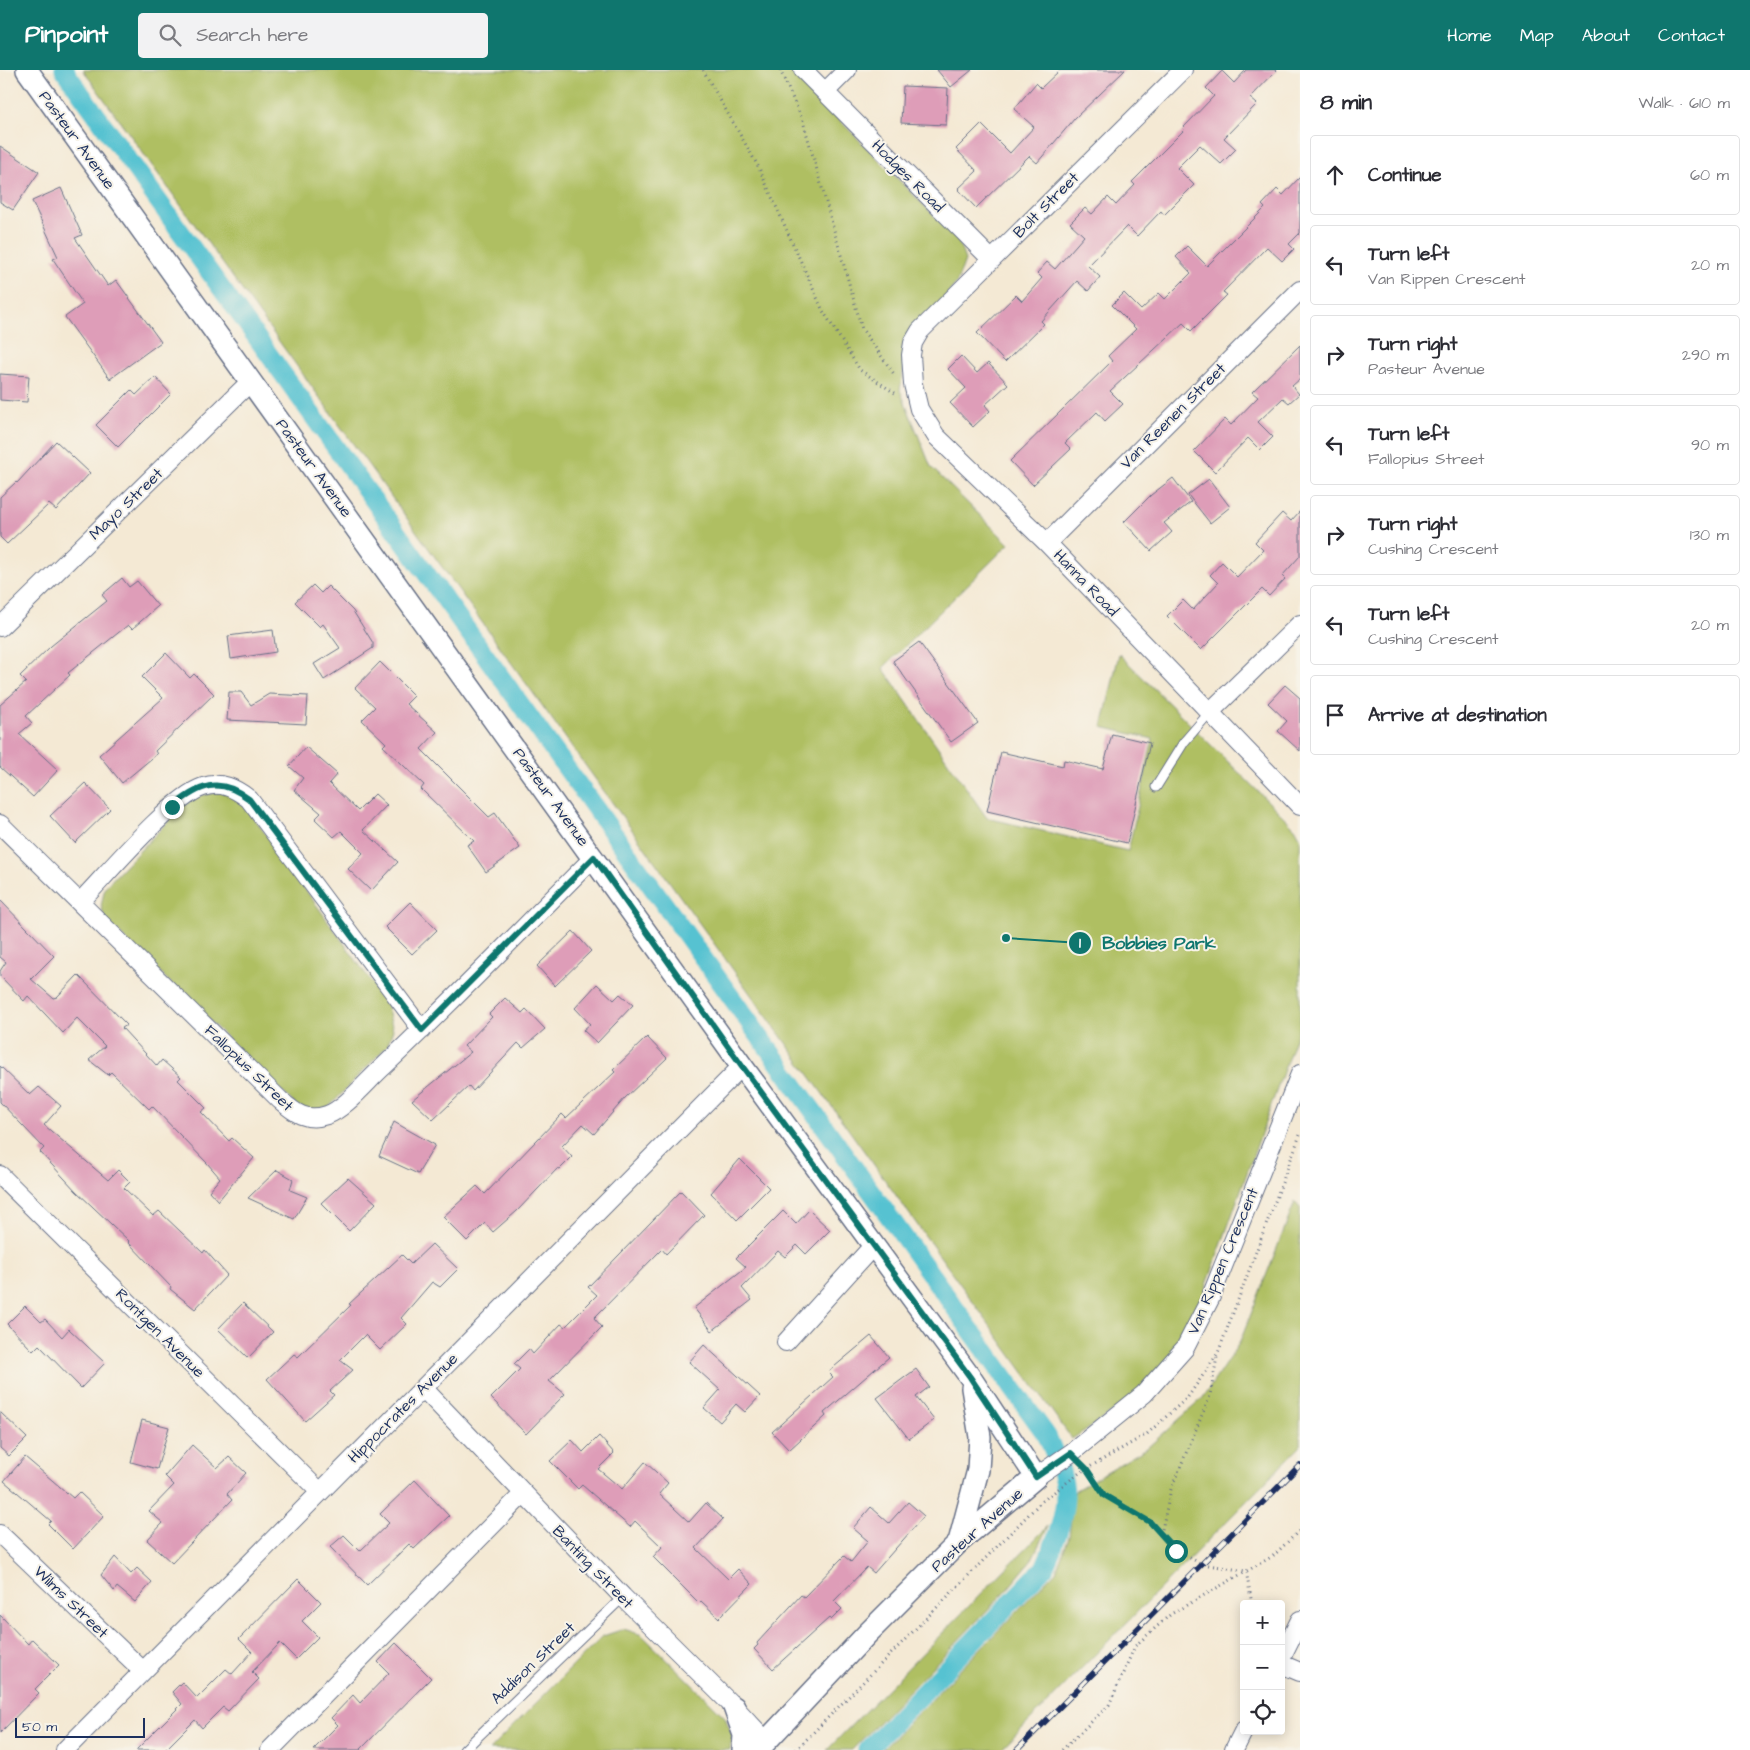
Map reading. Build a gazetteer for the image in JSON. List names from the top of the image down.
{
  "streets": {
    "street": [
      "Pasteur Avenue",
      "Hodges Road",
      "Bolt Street",
      "Van Reenen Street",
      "Mayo Street",
      "Hanna Road",
      "Fallopius Street",
      "Van Rippen Crescent",
      "Rontgen Avenue",
      "Hippocrates Avenue",
      "Banting Street",
      "Wilms Street"
    ],
    "lane": ["Addison Street"]
  },
  "crossings": [
    ["Pasteur Avenue", "Mayo Street"],
    ["Pasteur Avenue", "Fallopius Street"],
    ["Pasteur Avenue", "Van Rippen Crescent"],
    ["Pasteur Avenue", "Hippocrates Avenue"],
    ["Pasteur Avenue", "Banting Street"],
    ["Hodges Road", "Bolt Street"],
    ["Bolt Street", "Hanna Road"],
    ["Van Reenen Street", "Hanna Road"],
    ["Rontgen Avenue", "Hippocrates Avenue"],
    ["Hippocrates Avenue", "Banting Street"],
    ["Hippocrates Avenue", "Wilms Street"],
    ["Banting Street", "Addison Street"]
  ],
  "places": ["Bobbies Park"],
  "scale_bar": "50 m",
  "page": {
    "header": "Pinpoint",
    "search": "Search here",
    "nav": [
      "Home",
      "Map",
      "About",
      "Contact"
    ],
    "heading": ["8 min", "Walk · 610 m"],
    "list": [
      ["Continue", "60 m"],
      ["Turn left", "Van Rippen Crescent", "20 m"],
      ["Turn right", "Pasteur Avenue", "290 m"],
      ["Turn left", "Fallopius Street", "90 m"],
      ["Turn right", "Cushing Crescent", "130 m"],
      ["Turn left", "Cushing Crescent", "20 m"],
      "Arrive at destination"
    ],
    "map_buttons": ["+", "−"],
    "scale": "50 m"
  }
}
